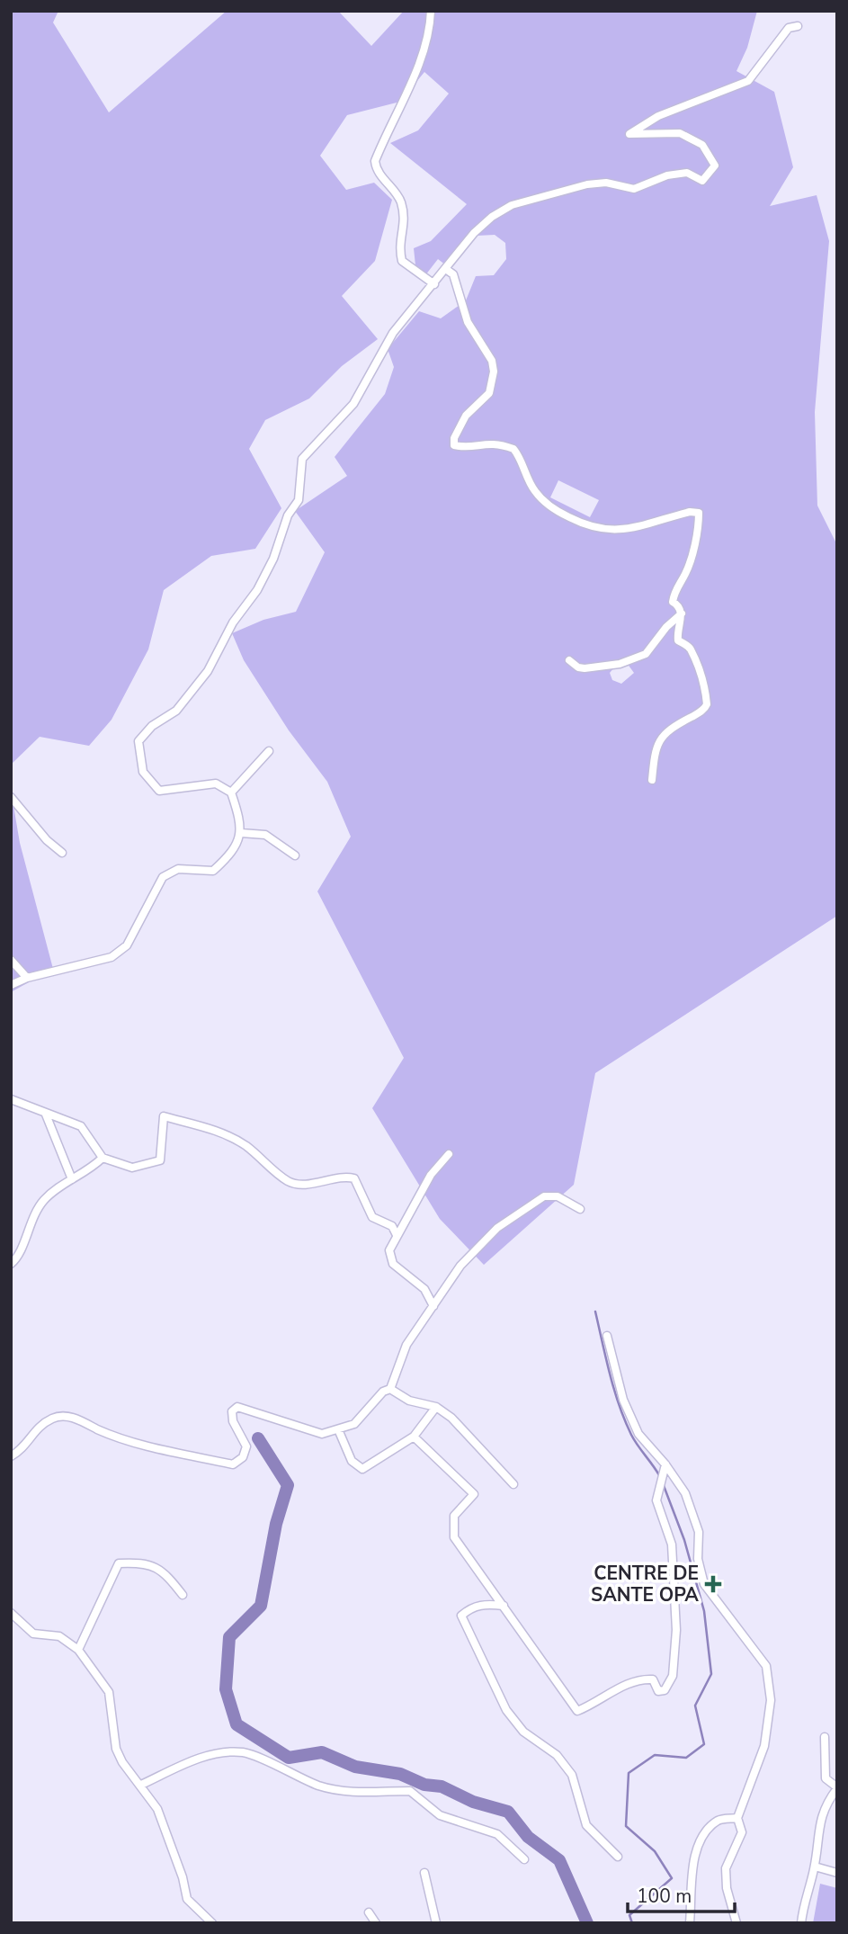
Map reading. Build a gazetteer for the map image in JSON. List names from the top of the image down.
{
  "places": {
    "health": ["CENTRE DE SANTE OPA"]
  },
  "scale_bar": "100 m"
}
